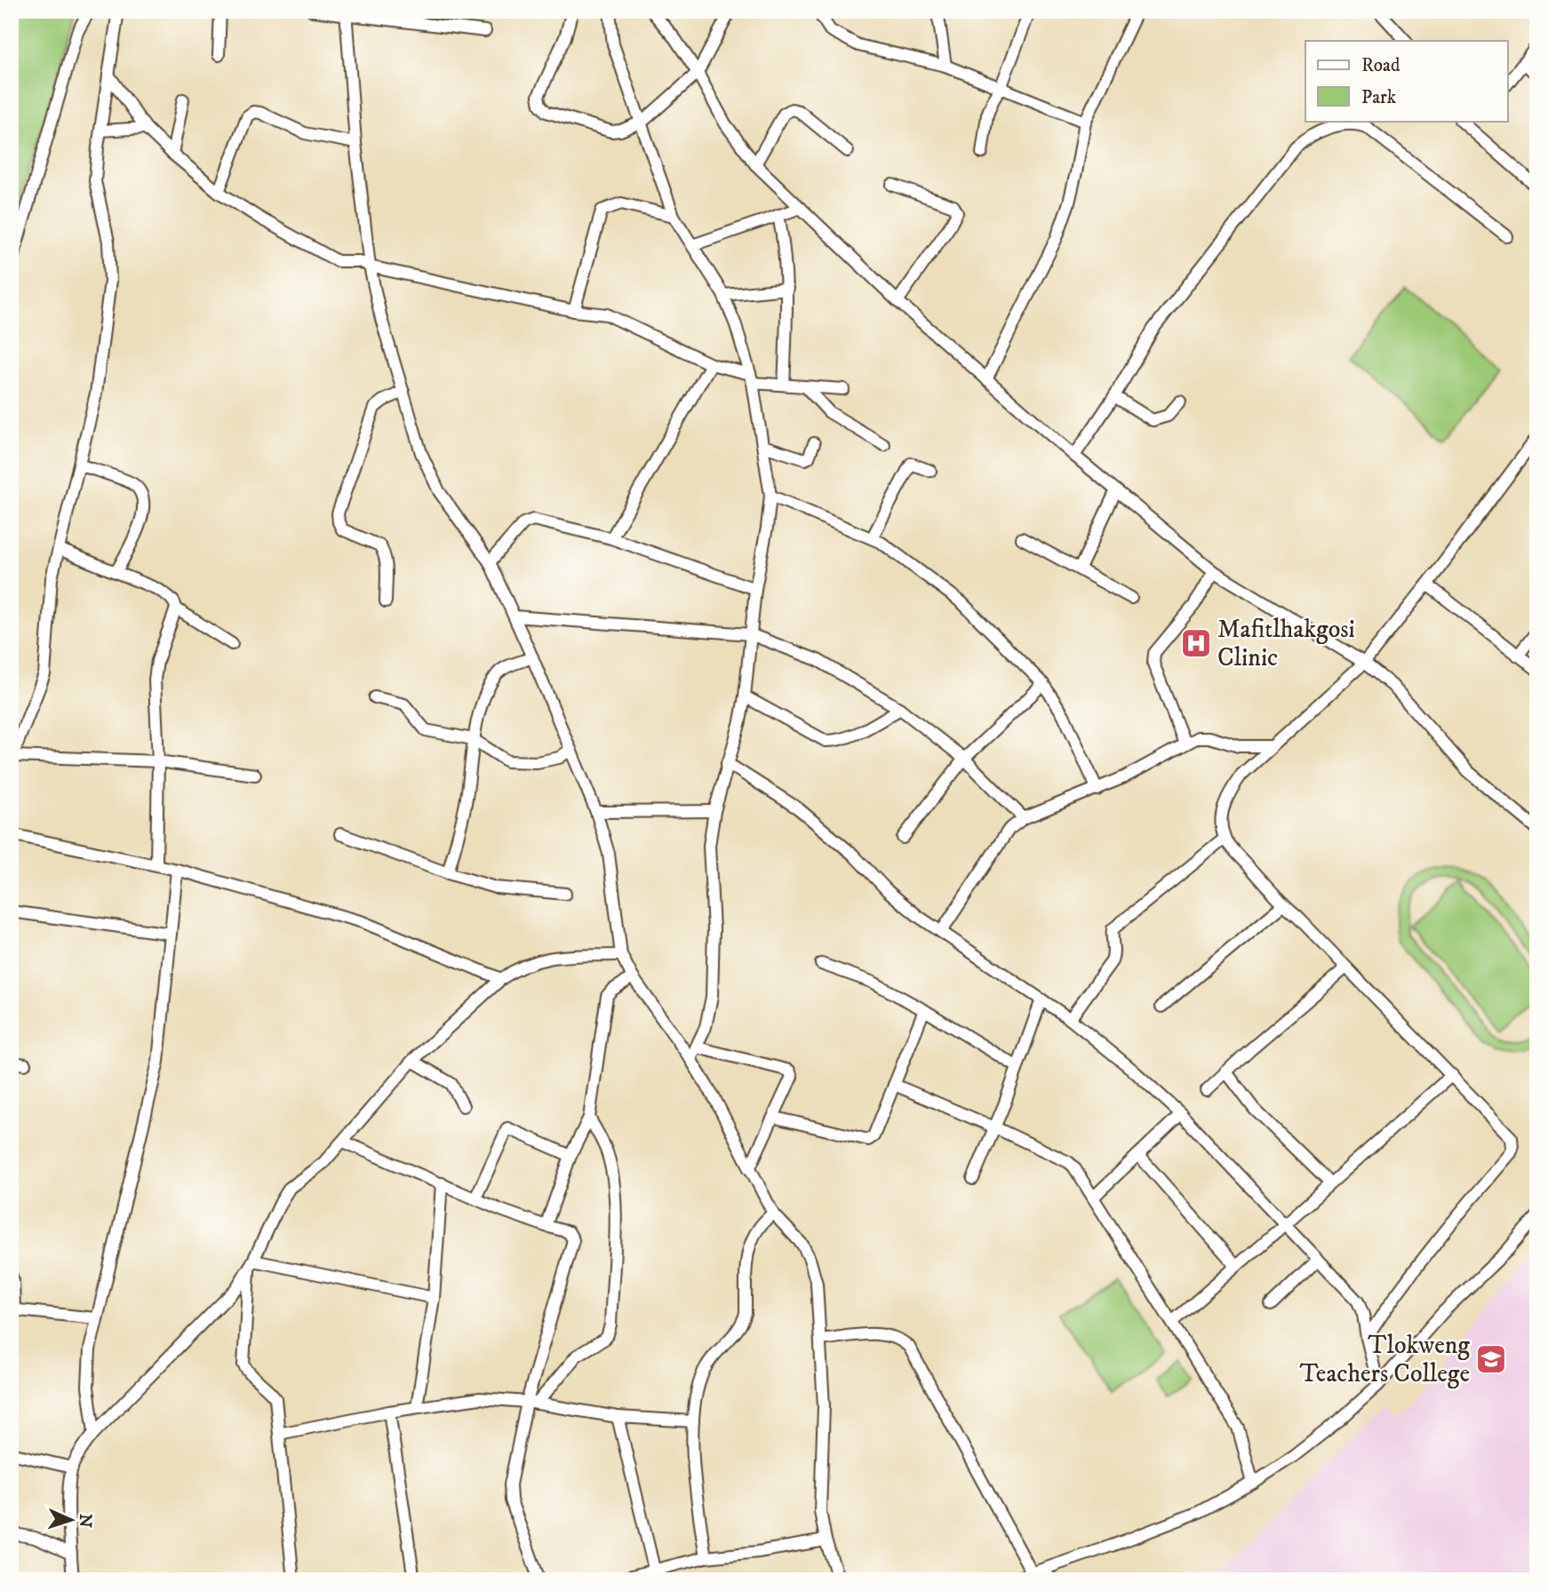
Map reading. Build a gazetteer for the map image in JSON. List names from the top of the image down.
{
  "places": {
    "hospital": ["Mafitlhakgosi Clinic"],
    "school or university": ["Tlokweng Teachers College"]
  },
  "legend": ["Road", "Park"],
  "north": "right"
}
